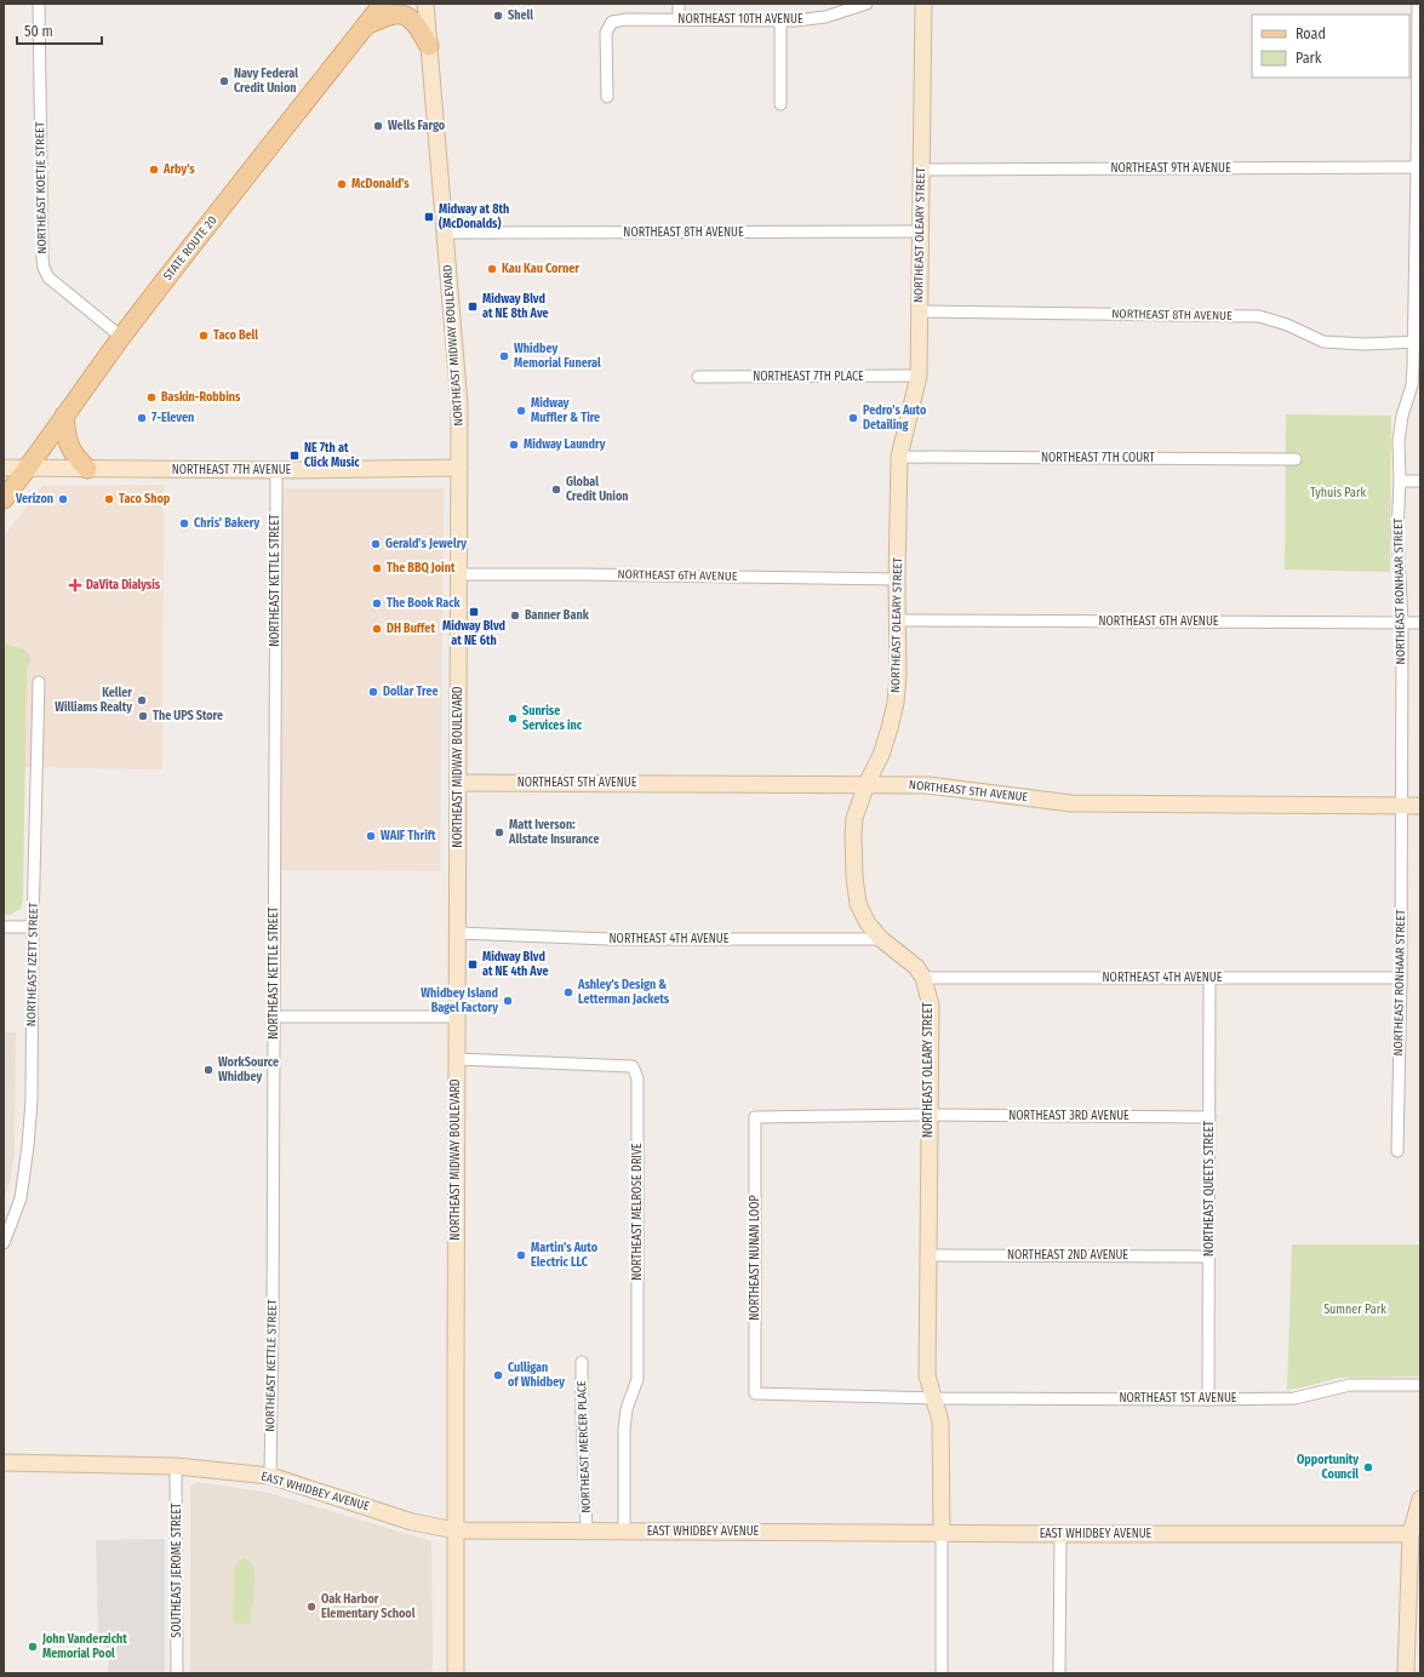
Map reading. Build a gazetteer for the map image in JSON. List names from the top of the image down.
{
  "streets": {
    "main road": ["STATE ROUTE 20"],
    "street": [
      "NORTHEAST 10TH AVENUE",
      "NORTHEAST 9TH AVENUE",
      "NORTHEAST KOETJE STREET",
      "NORTHEAST 8TH AVENUE",
      "NORTHEAST OLEARY STREET",
      "NORTHEAST MIDWAY BOULEVARD",
      "NORTHEAST 7TH PLACE",
      "NORTHEAST 7TH COURT",
      "NORTHEAST 7TH AVENUE",
      "NORTHEAST 6TH AVENUE",
      "NORTHEAST KETTLE STREET",
      "NORTHEAST RONHAAR STREET",
      "NORTHEAST 5TH AVENUE",
      "NORTHEAST 4TH AVENUE",
      "NORTHEAST IZETT STREET",
      "NORTHEAST 3RD AVENUE",
      "NORTHEAST QUEETS STREET",
      "NORTHEAST MELROSE DRIVE",
      "NORTHEAST 2ND AVENUE",
      "NORTHEAST NUNAN LOOP",
      "NORTHEAST 1ST AVENUE",
      "NORTHEAST MERCER PLACE",
      "EAST WHIDBEY AVENUE",
      "SOUTHEAST JEROME STREET"
    ]
  },
  "crossings": [
    ["NORTHEAST 9TH AVENUE", "NORTHEAST OLEARY STREET"],
    ["NORTHEAST 9TH AVENUE", "NORTHEAST RONHAAR STREET"],
    ["NORTHEAST KOETJE STREET", "STATE ROUTE 20"],
    ["NORTHEAST 8TH AVENUE", "NORTHEAST OLEARY STREET"],
    ["NORTHEAST 8TH AVENUE", "NORTHEAST MIDWAY BOULEVARD"],
    ["NORTHEAST 8TH AVENUE", "NORTHEAST RONHAAR STREET"],
    ["NORTHEAST OLEARY STREET", "NORTHEAST 7TH PLACE"],
    ["NORTHEAST OLEARY STREET", "NORTHEAST 7TH COURT"],
    ["NORTHEAST OLEARY STREET", "NORTHEAST 6TH AVENUE"],
    ["NORTHEAST OLEARY STREET", "NORTHEAST 5TH AVENUE"],
    ["NORTHEAST OLEARY STREET", "NORTHEAST 4TH AVENUE"],
    ["NORTHEAST OLEARY STREET", "NORTHEAST 3RD AVENUE"],
    ["NORTHEAST OLEARY STREET", "NORTHEAST 2ND AVENUE"],
    ["NORTHEAST OLEARY STREET", "NORTHEAST NUNAN LOOP"],
    ["NORTHEAST OLEARY STREET", "NORTHEAST 1ST AVENUE"],
    ["NORTHEAST OLEARY STREET", "EAST WHIDBEY AVENUE"],
    ["STATE ROUTE 20", "NORTHEAST 7TH AVENUE"],
    ["NORTHEAST MIDWAY BOULEVARD", "NORTHEAST 7TH AVENUE"],
    ["NORTHEAST MIDWAY BOULEVARD", "NORTHEAST 6TH AVENUE"],
    ["NORTHEAST MIDWAY BOULEVARD", "NORTHEAST 5TH AVENUE"],
    ["NORTHEAST MIDWAY BOULEVARD", "NORTHEAST 4TH AVENUE"],
    ["NORTHEAST MIDWAY BOULEVARD", "NORTHEAST MELROSE DRIVE"],
    ["NORTHEAST MIDWAY BOULEVARD", "EAST WHIDBEY AVENUE"],
    ["NORTHEAST 7TH AVENUE", "NORTHEAST KETTLE STREET"],
    ["NORTHEAST 6TH AVENUE", "NORTHEAST RONHAAR STREET"],
    ["NORTHEAST KETTLE STREET", "EAST WHIDBEY AVENUE"],
    ["NORTHEAST RONHAAR STREET", "NORTHEAST 5TH AVENUE"],
    ["NORTHEAST RONHAAR STREET", "NORTHEAST 4TH AVENUE"],
    ["NORTHEAST 4TH AVENUE", "NORTHEAST QUEETS STREET"],
    ["NORTHEAST 3RD AVENUE", "NORTHEAST QUEETS STREET"],
    ["NORTHEAST 3RD AVENUE", "NORTHEAST NUNAN LOOP"],
    ["NORTHEAST QUEETS STREET", "NORTHEAST 2ND AVENUE"],
    ["NORTHEAST QUEETS STREET", "NORTHEAST 1ST AVENUE"],
    ["NORTHEAST MELROSE DRIVE", "EAST WHIDBEY AVENUE"],
    ["NORTHEAST NUNAN LOOP", "NORTHEAST 1ST AVENUE"],
    ["NORTHEAST MERCER PLACE", "EAST WHIDBEY AVENUE"],
    ["EAST WHIDBEY AVENUE", "SOUTHEAST JEROME STREET"]
  ],
  "parks": ["Tyhuis Park", "Sumner Park"],
  "places": {
    "other": [
      "Shell",
      "Navy Federal Credit Union",
      "Wells Fargo",
      "Arby's",
      "McDonald's",
      "Kau Kau Corner",
      "Taco Bell",
      "Whidbey Memorial Funeral",
      "Baskin-Robbins",
      "Midway Muffler & Tire",
      "7-Eleven",
      "Pedro’s Auto Detailing",
      "Midway Laundry",
      "Global Credit Union",
      "Verizon",
      "Taco Shop",
      "Chris' Bakery",
      "Gerald’s Jewelry",
      "The BBQ Joint",
      "The Book Rack",
      "Banner Bank",
      "DH Buffet",
      "Dollar Tree",
      "Keller Williams Realty",
      "The UPS Store",
      "Sunrise Services inc",
      "Matt Iverson: Allstate Insurance",
      "WAIF Thrift",
      "Ashley's Design & Letterman Jackets",
      "Whidbey Island Bagel Factory",
      "WorkSource Whidbey",
      "Martin's Auto Electric LLC",
      "Culligan of Whidbey",
      "Opportunity Council",
      "Oak Harbor Elementary School",
      "John Vanderzicht Memorial Pool"
    ],
    "transit": [
      "Midway at 8th (McDonalds)",
      "Midway Blvd at NE 8th Ave",
      "NE 7th at Click Music",
      "Midway Blvd at NE 6th",
      "Midway Blvd at NE 4th Ave"
    ],
    "health": ["DaVita Dialysis"]
  },
  "legend": ["Road", "Park"],
  "scale_bar": "50 m"
}
